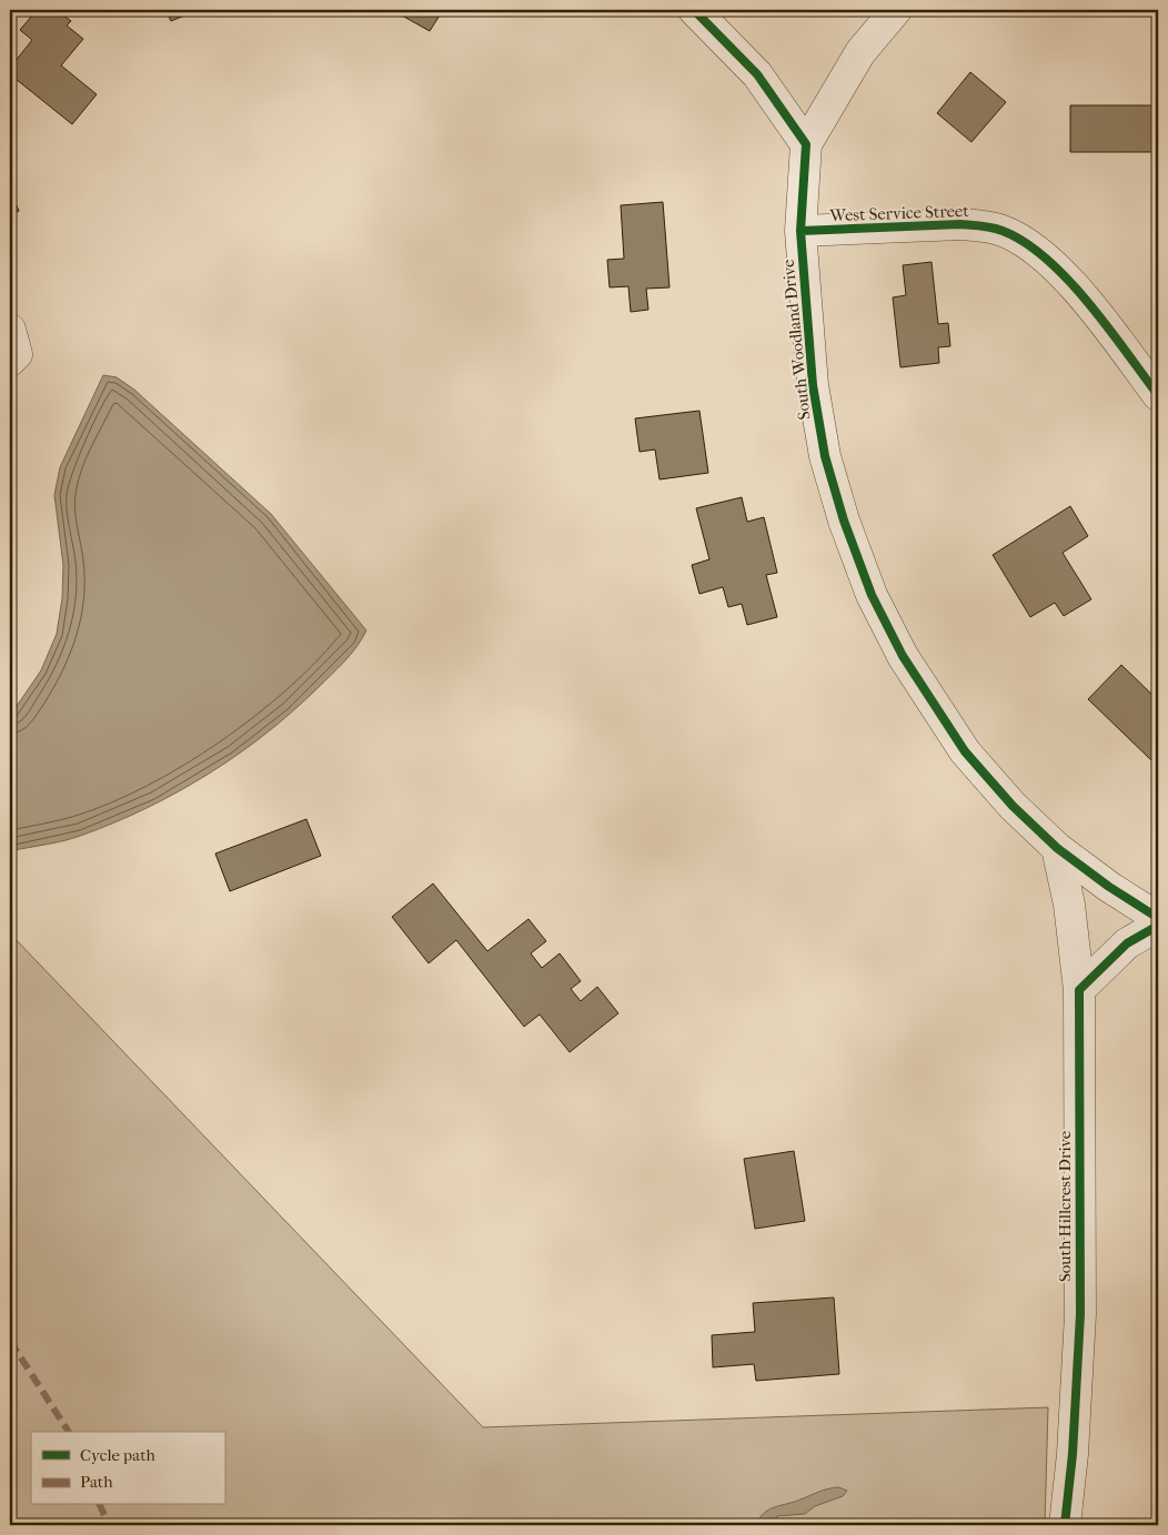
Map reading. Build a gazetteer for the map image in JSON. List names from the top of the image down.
{
  "streets": {
    "street": ["West Service Street", "South Woodland Drive", "South Hillcrest Drive"]
  },
  "crossings": [
    ["West Service Street", "South Woodland Drive"],
    ["South Woodland Drive", "South Hillcrest Drive"]
  ],
  "legend": ["Cycle path", "Path"]
}
